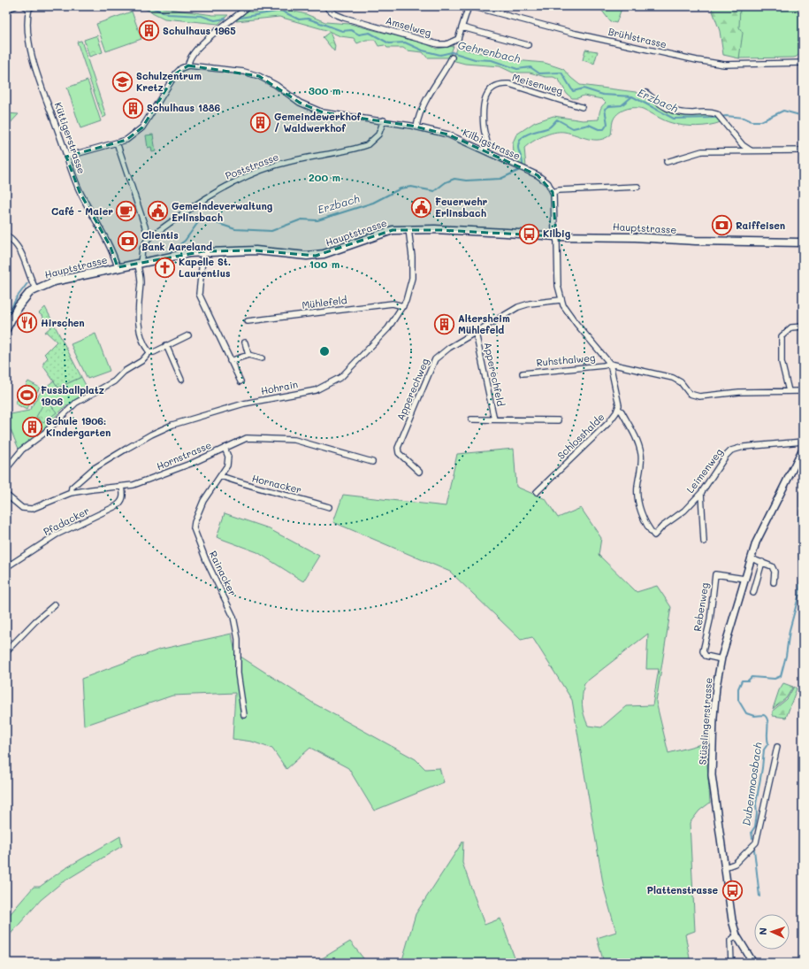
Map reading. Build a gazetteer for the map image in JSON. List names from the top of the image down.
{
  "streets": {
    "main road": ["Hauptstrasse"],
    "street": [
      "Amselweg",
      "Brühlstrasse",
      "Meisenweg",
      "Küttigerstrasse",
      "Kilbigstrasse",
      "Poststrasse",
      "Mühlefeld",
      "Ruhsthalweg",
      "Apperechfeld",
      "Hohrain",
      "Apperechweg",
      "Schlosshalde",
      "Hornstrasse",
      "Leimenweg",
      "Hornacker",
      "Pfadacker",
      "Rainacker",
      "Rebenweg",
      "Stüsslingerstrasse"
    ]
  },
  "crossings": [
    ["Meisenweg", "Kilbigstrasse"],
    ["Küttigerstrasse", "Hauptstrasse"],
    ["Kilbigstrasse", "Poststrasse"],
    ["Hauptstrasse", "Hohrain"],
    ["Mühlefeld", "Hohrain"],
    ["Apperechfeld", "Apperechweg"],
    ["Hohrain", "Hornstrasse"],
    ["Schlosshalde", "Leimenweg"],
    ["Hornstrasse", "Pfadacker"],
    ["Hornstrasse", "Rainacker"],
    ["Hornacker", "Rainacker"],
    ["Rebenweg", "Stüsslingerstrasse"]
  ],
  "water": ["Gehrenbach", "Erzbach", "Dubenmoosbach"],
  "places": {
    "building": [
      "Schulhaus 1965",
      "Schulhaus 1886",
      "Gemeindewerkhof / Waldwerkhof",
      "Altersheim Mühlefeld",
      "Schule 1906: Kindergarten"
    ],
    "school or university": ["Schulzentrum Kretz"],
    "public building": ["Feuerwehr Erlinsbach", "Gemeindeverwaltung Erlinsbach"],
    "cafe": ["Café - Maier"],
    "bank": ["Raiffeisen", "Clientis Bank Aareland"],
    "bus stop": ["Kilbig", "Plattenstrasse"],
    "church": ["Kapelle St. Laurentius"],
    "restaurant": ["Hirschen"],
    "sports": ["Fussballplatz 1906"]
  },
  "north": "left",
  "rings": ["300 m", "200 m", "100 m"]
}
